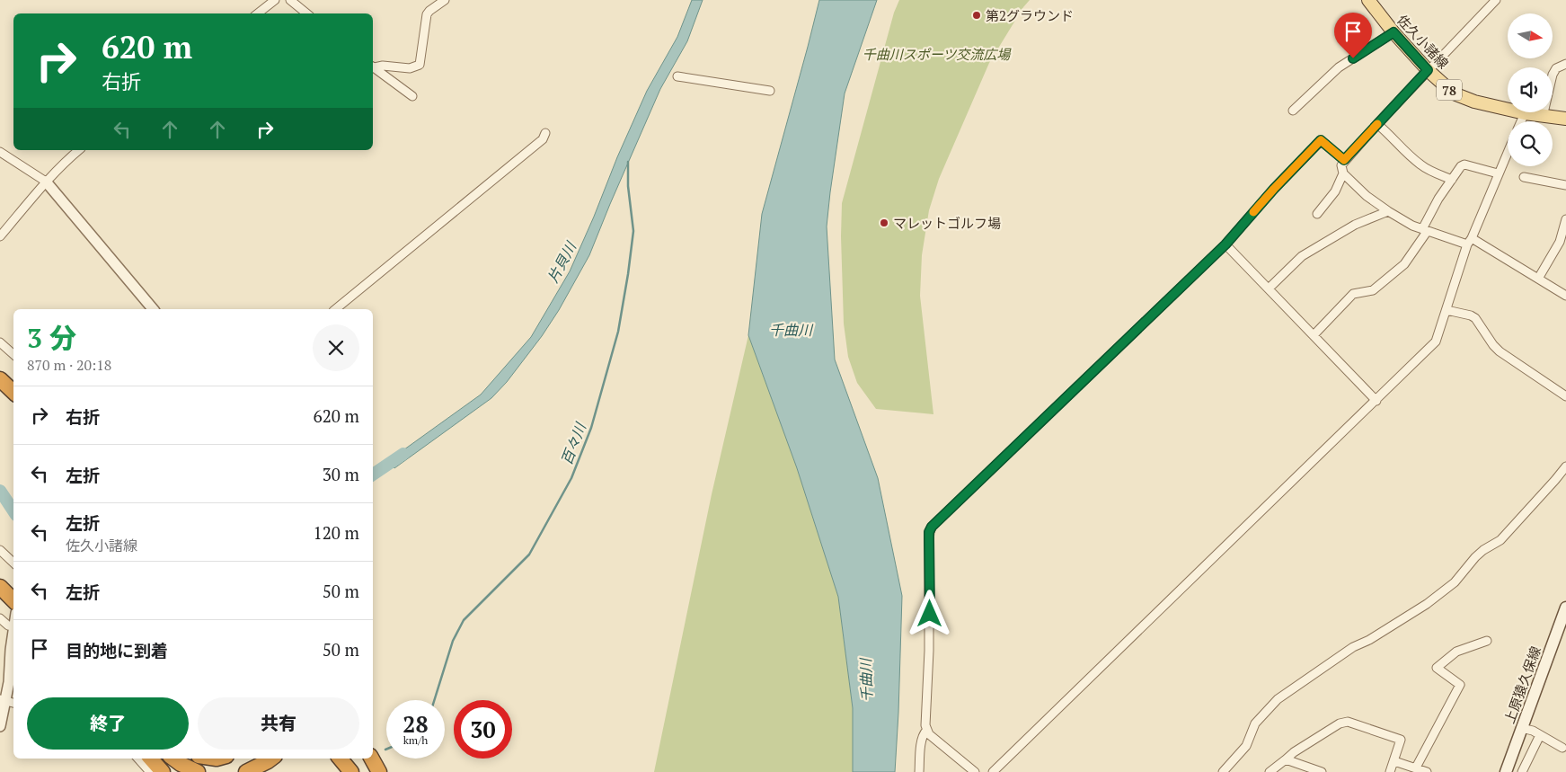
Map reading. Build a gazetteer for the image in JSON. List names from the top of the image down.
{
  "streets": {
    "main road": ["佐久小諸線", "78", "上原猿久保線"]
  },
  "water": ["片貝川", "千曲川", "百々川"],
  "parks": ["千曲川スポーツ交流広場"],
  "places": ["第2グラウンド", "マレットゴルフ場"],
  "north": "right",
  "page": {
    "turn": ["620 m", "右折"],
    "heading": ["3 分", "870 m · 20:18"],
    "list": [
      {
        "name": "右折",
        "value": "620 m"
      },
      {
        "name": "左折",
        "value": "30 m"
      },
      {
        "name": "左折",
        "note": "佐久小諸線",
        "value": "120 m"
      },
      {
        "name": "左折",
        "value": "50 m"
      },
      {
        "name": "目的地に到着",
        "value": "50 m"
      }
    ],
    "buttons": ["終了", "共有"],
    "speed": "28 km/h",
    "limit": "30"
  }
}
